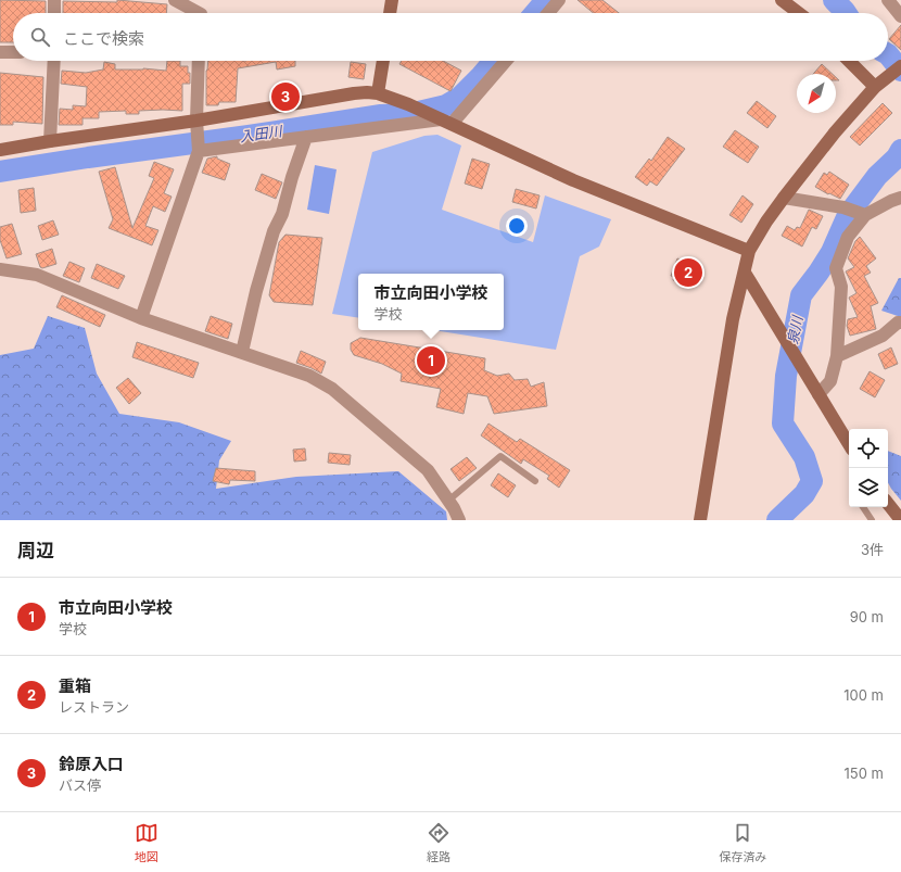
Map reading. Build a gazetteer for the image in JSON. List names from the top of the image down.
{
  "water": ["入田川", "泉川"],
  "north": "bottom left",
  "page": {
    "search": "ここで検索",
    "pins": ["3", "2", "1"],
    "popup": ["市立向田小学校", "学校"],
    "heading": ["周辺", "3件"],
    "list": [
      {
        "mark": "1",
        "name": "市立向田小学校",
        "note": "学校",
        "value": "90 m"
      },
      {
        "mark": "2",
        "name": "重箱",
        "note": "レストラン",
        "value": "100 m"
      },
      {
        "mark": "3",
        "name": "鈴原入口",
        "note": "バス停",
        "value": "150 m"
      }
    ],
    "nav": ["地図", "経路", "保存済み"]
  }
}
